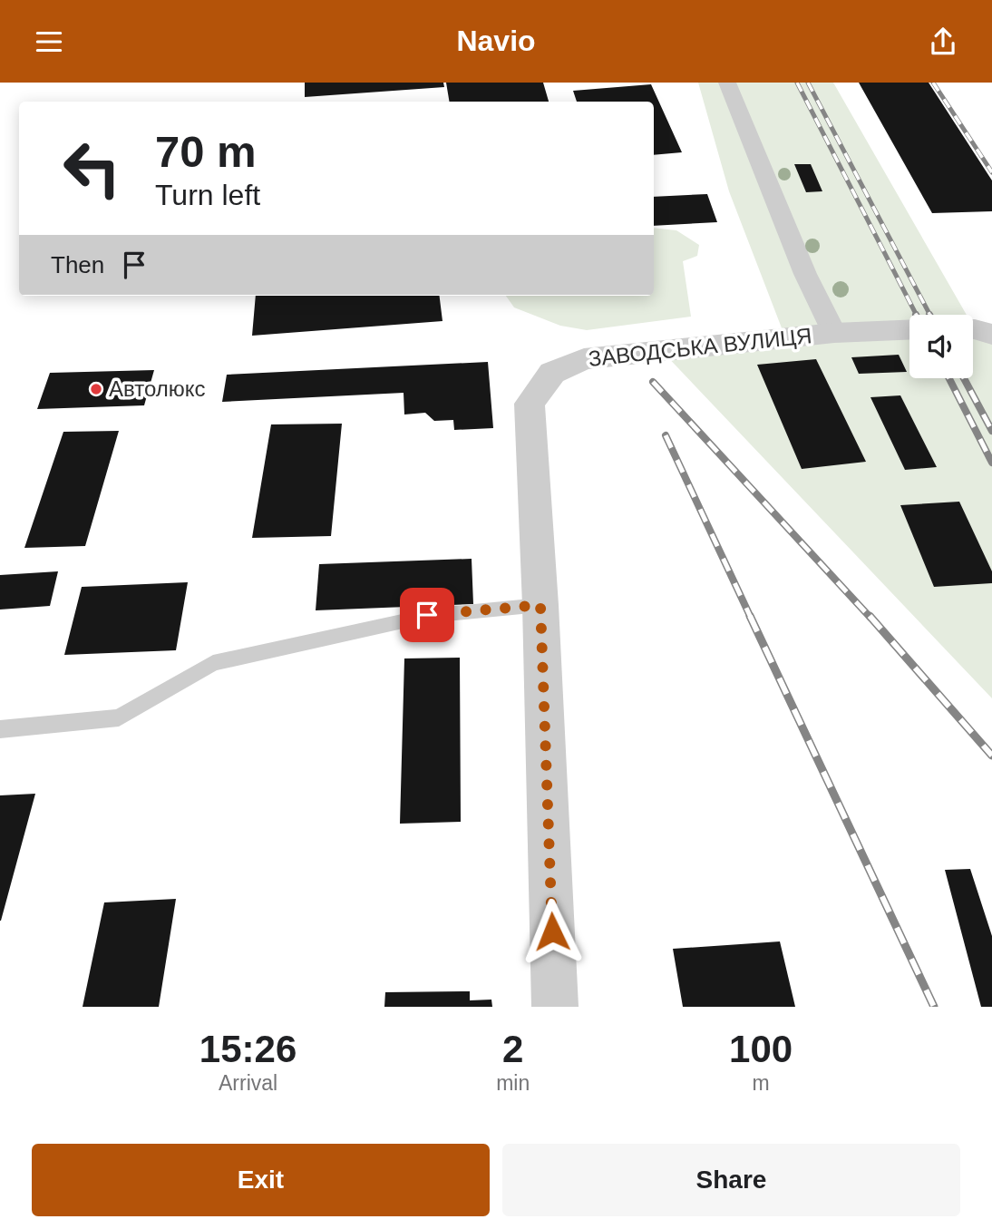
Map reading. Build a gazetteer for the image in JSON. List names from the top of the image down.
{
  "streets": {
    "street": ["ЗАВОДСЬКА ВУЛИЦЯ"]
  },
  "places": ["Автолюкс"],
  "page": {
    "header": "Navio",
    "turn": ["70 m", "Turn left"],
    "then": "Then",
    "eta": [
      "15:26",
      "Arrival",
      "2",
      "min",
      "100",
      "m"
    ],
    "buttons": ["Exit", "Share"]
  }
}
